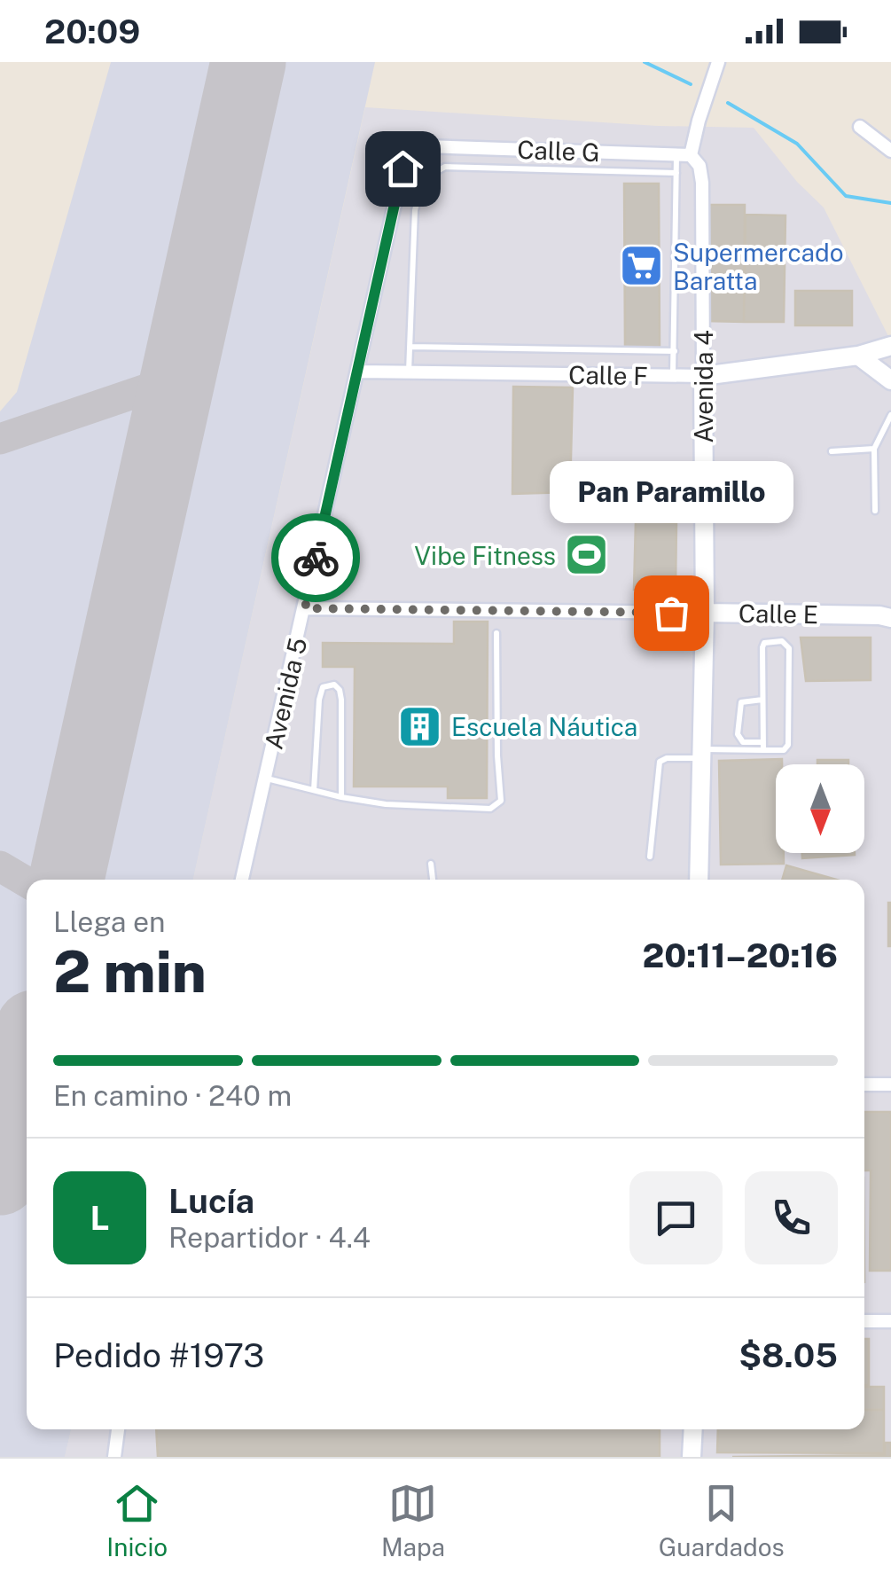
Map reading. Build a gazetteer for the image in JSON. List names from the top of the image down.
{
  "streets": {
    "main road": ["Calle F", "Avenida 4", "Calle E"],
    "street": ["Calle G", "Avenida 5"]
  },
  "crossings": [
    ["Calle G", "Avenida 4"],
    ["Calle G", "Avenida 5"],
    ["Calle F", "Avenida 4"],
    ["Calle F", "Avenida 5"],
    ["Avenida 4", "Calle E"],
    ["Calle E", "Avenida 5"]
  ],
  "places": {
    "supermarket": ["Supermercado Baratta"],
    "sports": ["Vibe Fitness"],
    "other": ["Pan Paramillo"],
    "building": ["Escuela Náutica"]
  },
  "north": "bottom",
  "page": {
    "status": "20:09",
    "bubble": "Pan Paramillo",
    "heading": ["2 min", "Llega en", "20:11–20:16"],
    "panel": [
      "Lucía",
      "Repartidor · 4.4",
      "Pedido #1973",
      "$8.05"
    ],
    "bar": "En camino · 240 m",
    "round": "L",
    "tabs": ["Inicio", "Mapa", "Guardados"]
  }
}
